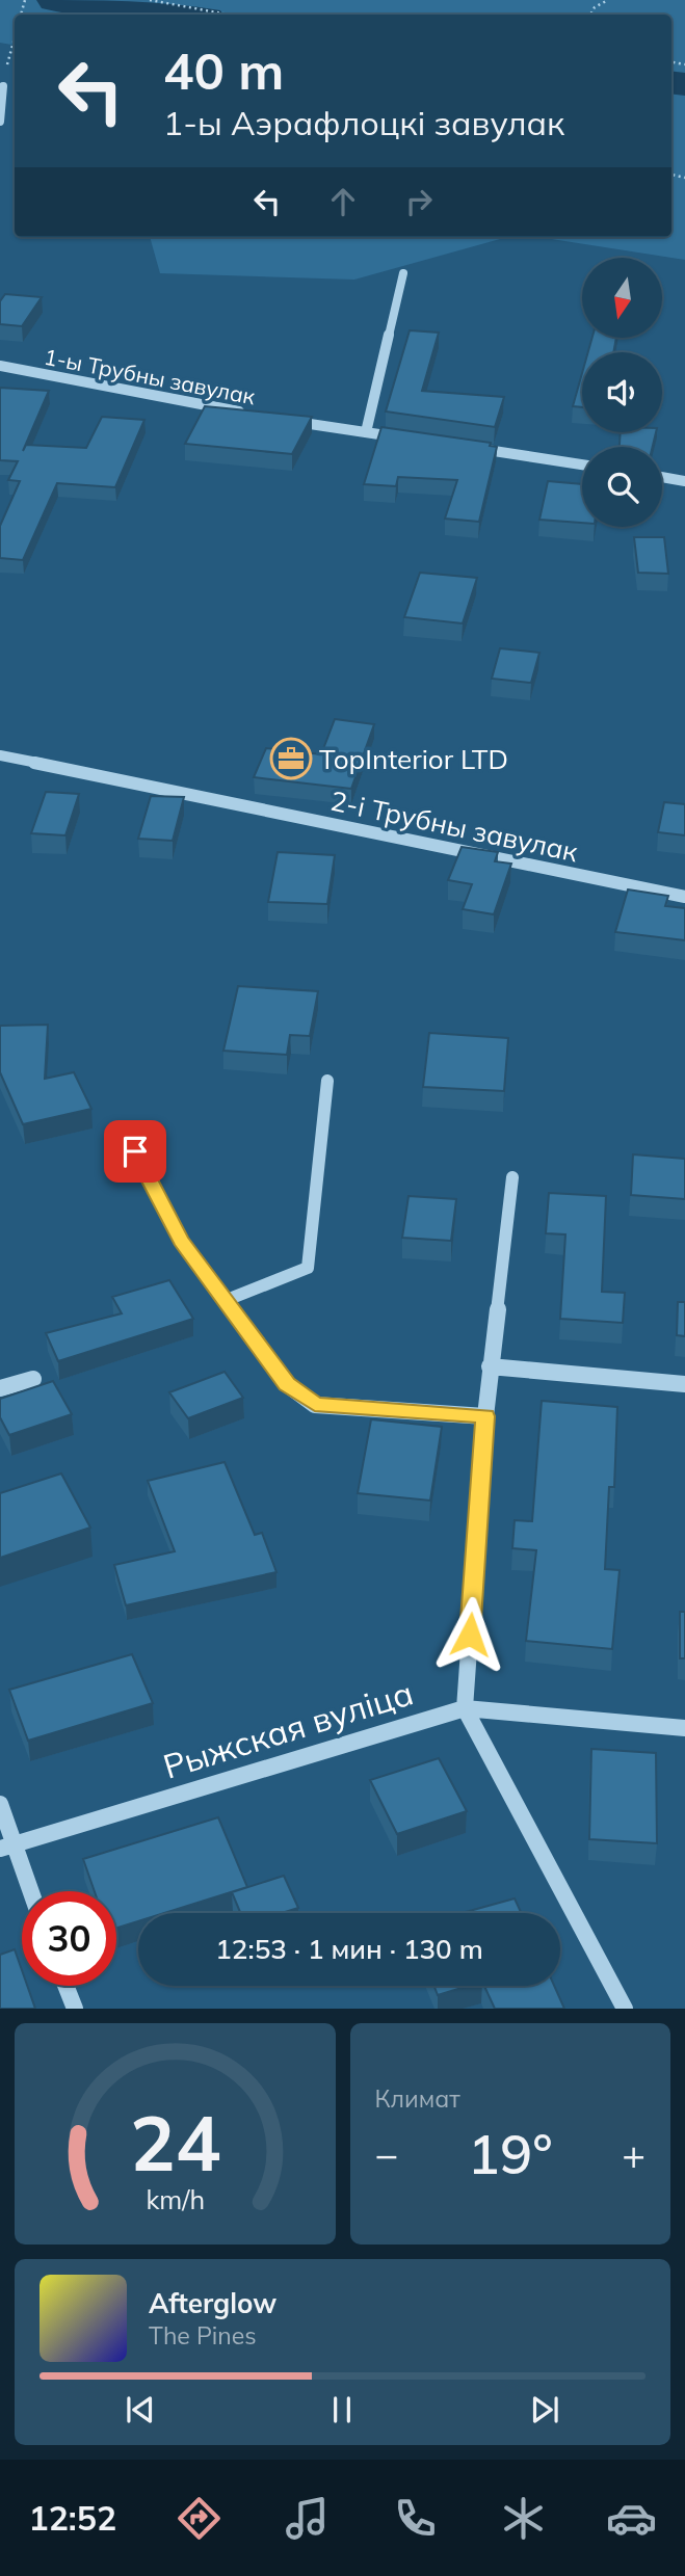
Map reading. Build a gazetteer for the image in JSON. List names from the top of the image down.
{
  "streets": {
    "street": ["1-ы Трубны завулак", "2-і Трубны завулак", "Рыжская вуліца"]
  },
  "places": {
    "office": ["TopInterior LTD"]
  },
  "north": "bottom",
  "page": {
    "turn": ["40 m", "1-ы Аэрафлоцкі завулак"],
    "limit": "30",
    "trip": "12:53 · 1 мин · 130 m",
    "tile": "Климат",
    "heat": ["−", "19°", "+"],
    "song": ["Afterglow", "The Pines"],
    "tabs": "12:52",
    "gauge": ["24", "km/h"]
  }
}
